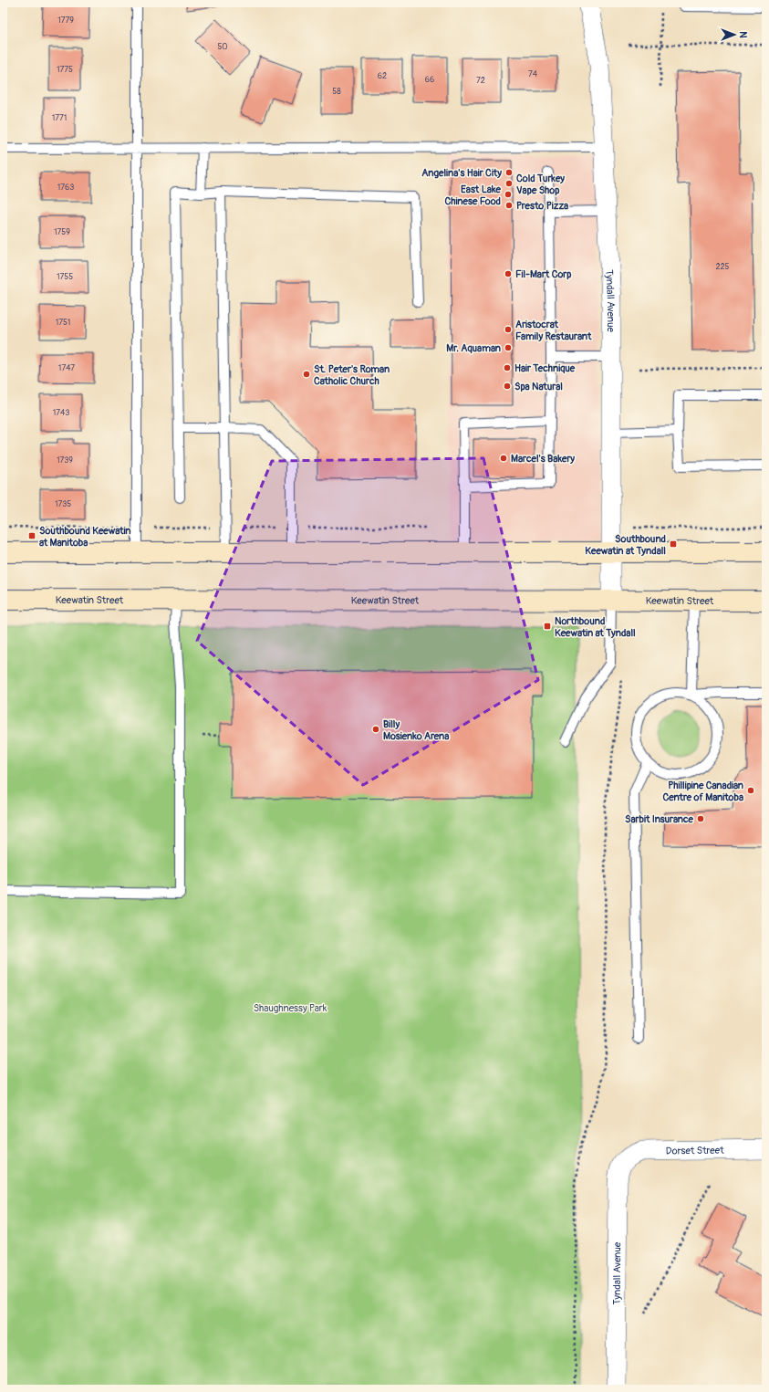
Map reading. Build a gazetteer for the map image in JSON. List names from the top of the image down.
{
  "streets": {
    "main road": ["Keewatin Street"],
    "street": ["Tyndall Avenue", "Dorset Street"]
  },
  "crossings": [
    ["Tyndall Avenue", "Keewatin Street"],
    ["Tyndall Avenue", "Dorset Street"]
  ],
  "parks": ["Shaughnessy Park"],
  "places": {
    "other": [
      "Angelina's Hair City",
      "Cold Turkey Vape Shop",
      "East Lake Chinese Food",
      "Presto Pizza",
      "Fil-Mart Corp",
      "Aristocrat Family Restaurant",
      "Mr. Aquaman",
      "Hair Technique",
      "St. Peter's Roman Catholic Church",
      "Spa Natural",
      "Marcel's Bakery",
      "Billy Mosienko Arena",
      "Phillipine Canadian Centre of Manitoba",
      "Sarbit Insurance"
    ],
    "transit": ["Southbound Keewatin at Manitoba", "Southbound Keewatin at Tyndall", "Northbound Keewatin at Tyndall"]
  },
  "house_numbers": [
    "1779",
    "50",
    "1775",
    "74",
    "62",
    "66",
    "72",
    "58",
    "1771",
    "1763",
    "1759",
    "225",
    "1755",
    "1751",
    "1747",
    "1743",
    "1739",
    "1735"
  ],
  "north": "right"
}
